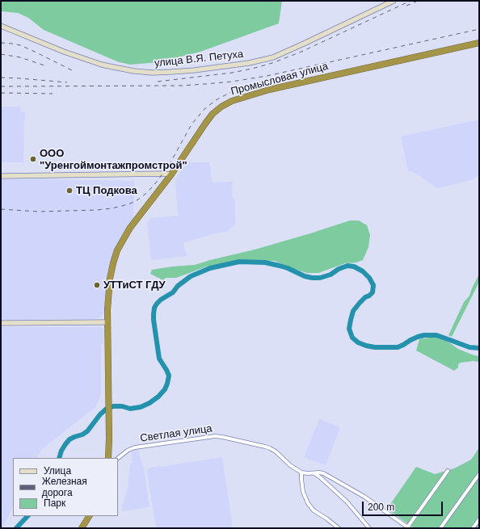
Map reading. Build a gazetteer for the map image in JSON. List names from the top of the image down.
{
  "streets": {
    "highway": ["Промысловая улица"],
    "street": ["улица В.Я. Петуха", "Светлая улица"]
  },
  "places": ["ООО \"Уренгоймонтажпромстрой\"", "ТЦ Подкова", "УТТиСТ ГДУ"],
  "legend": ["Улица", "Железная дорога", "Парк"],
  "scale_bar": "200 m"
}
